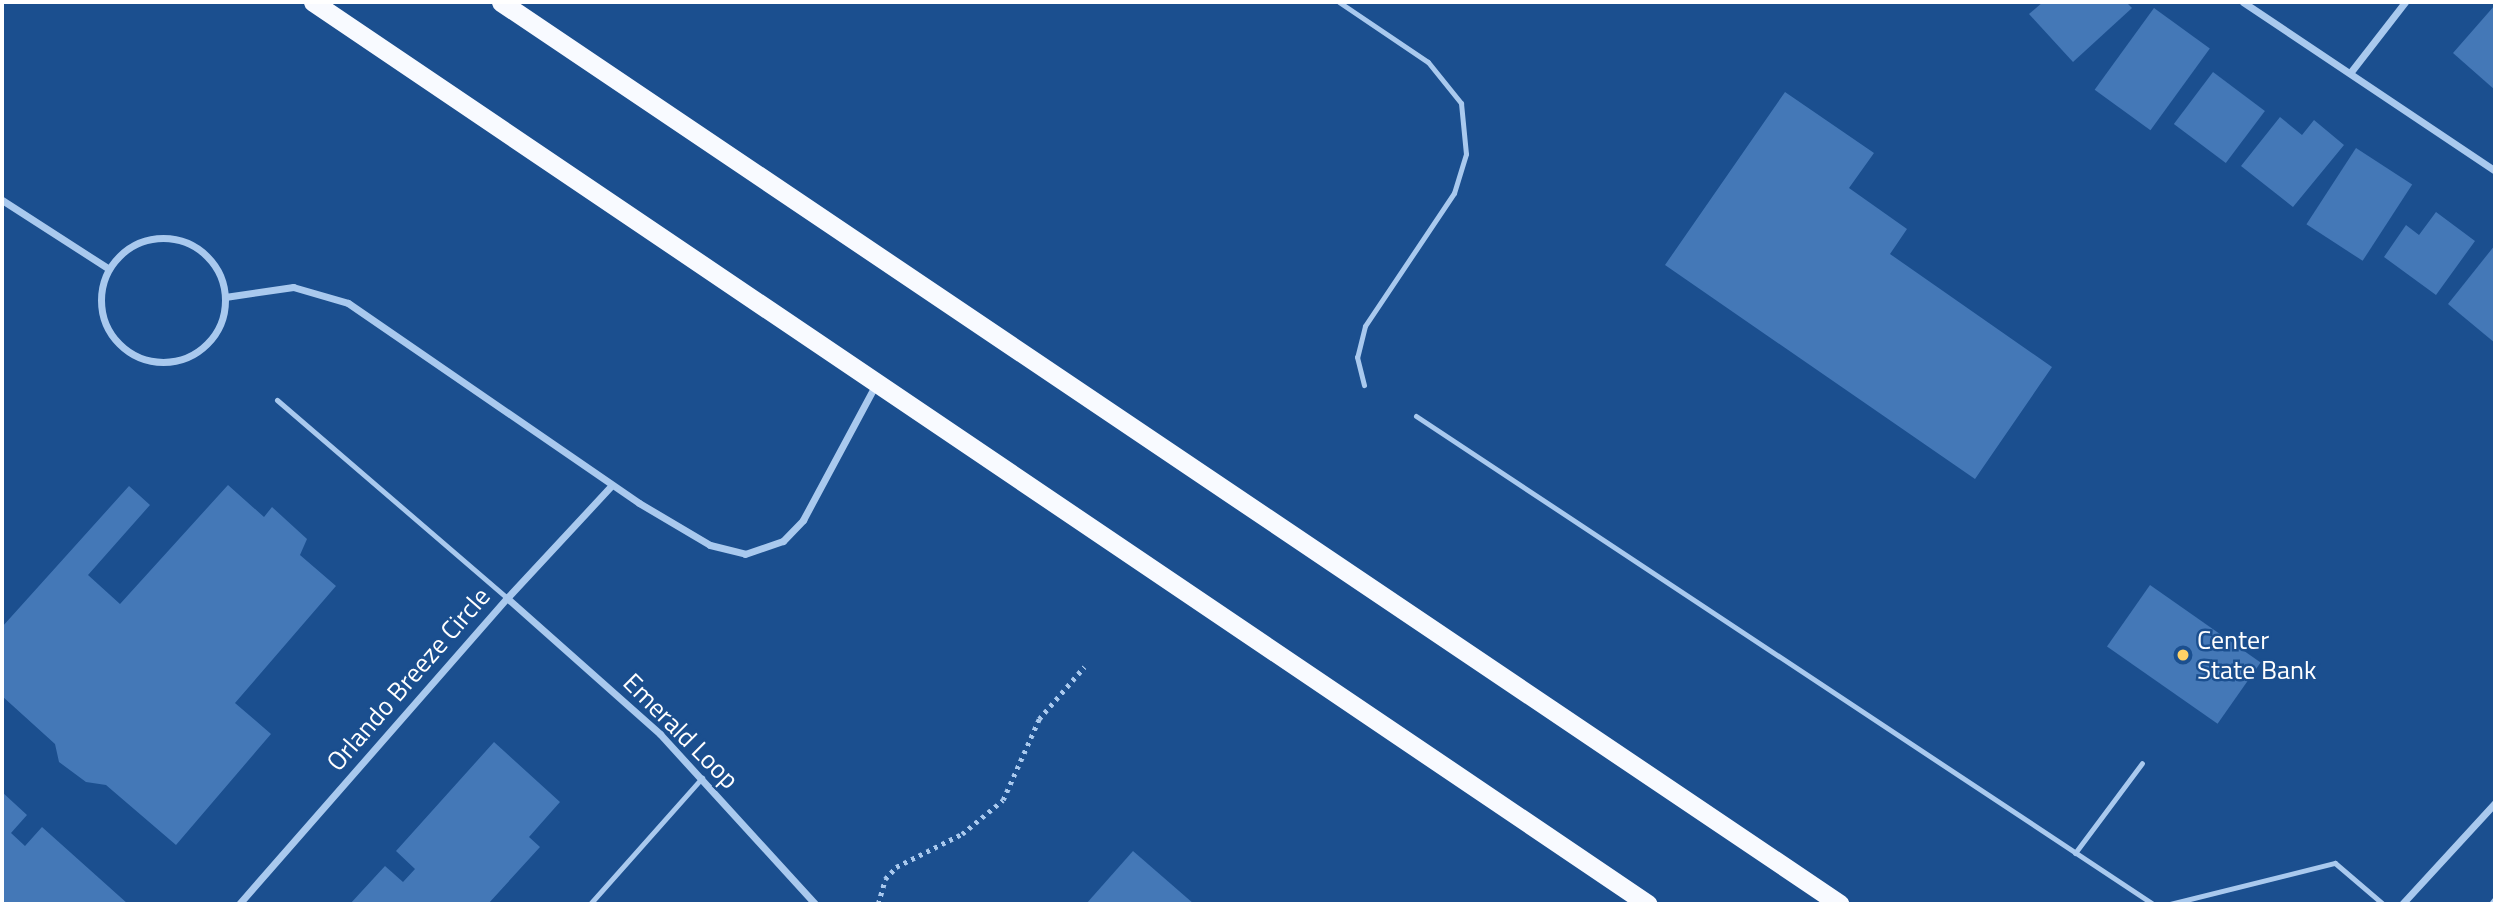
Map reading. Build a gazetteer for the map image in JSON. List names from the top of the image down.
{
  "streets": {
    "street": ["Orlando Breeze Circle", "Emerald Loop"]
  },
  "crossings": [
    ["Orlando Breeze Circle", "Emerald Loop"]
  ],
  "places": ["Center State Bank"]
}
